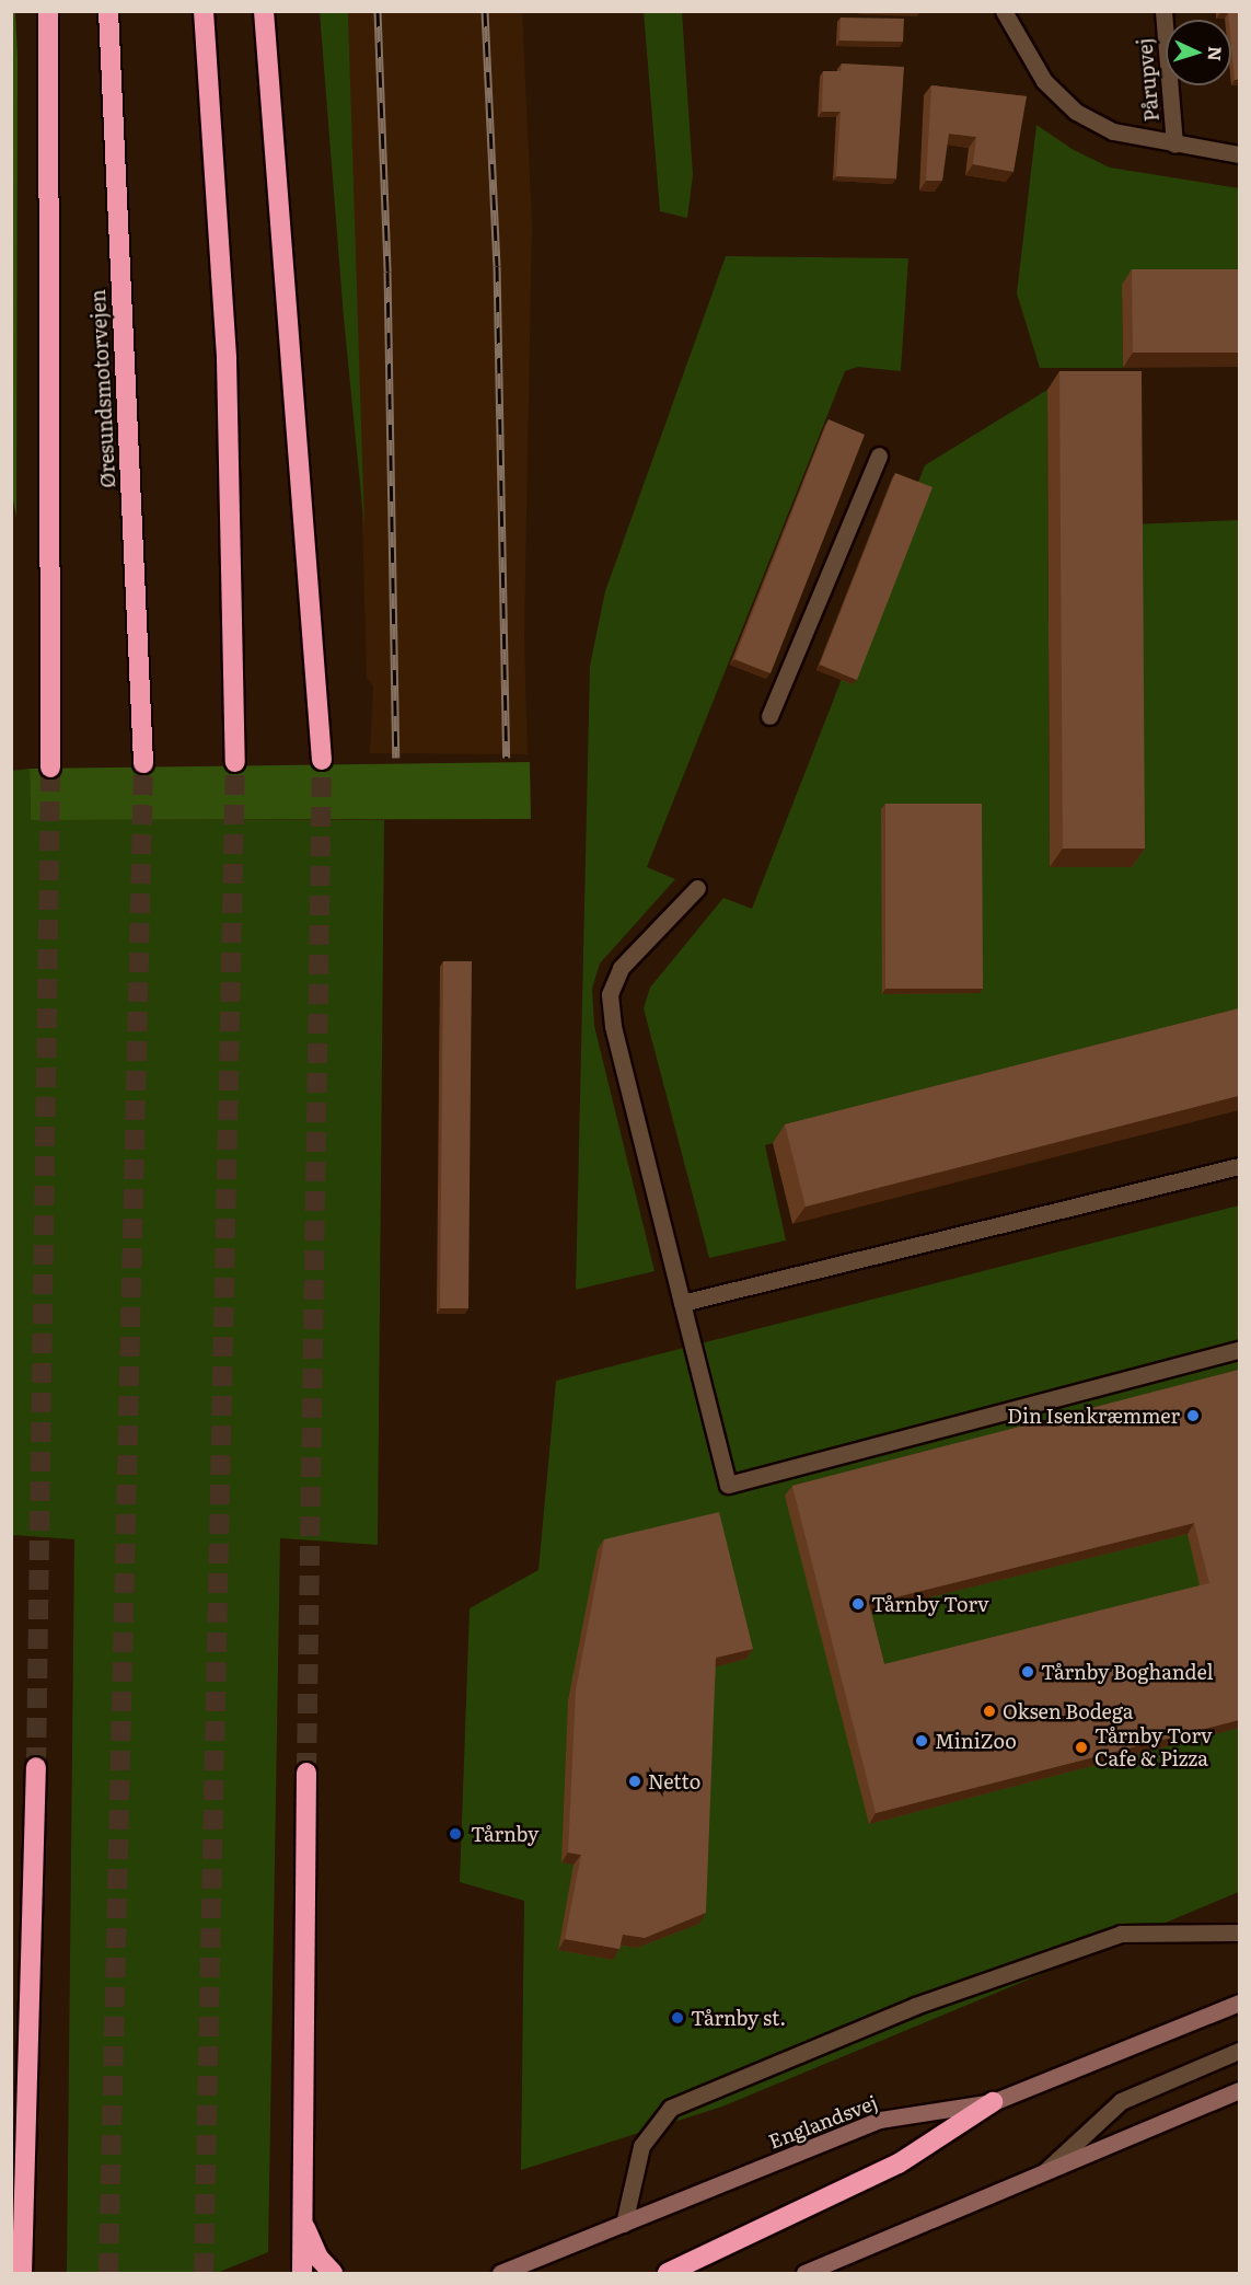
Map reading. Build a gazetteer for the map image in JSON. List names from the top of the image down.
{
  "streets": {
    "highway": ["Øresundsmotorvejen"],
    "street": ["Pårupvej", "Englandsvej"]
  },
  "places": [
    "Din Isenkræmmer",
    "Tårnby Torv",
    "Tårnby Boghandel",
    "Oksen Bodega",
    "MiniZoo",
    "Tårnby Torv Cafe & Pizza",
    "Netto",
    "Tårnby",
    "Tårnby st."
  ],
  "north": "right"
}
